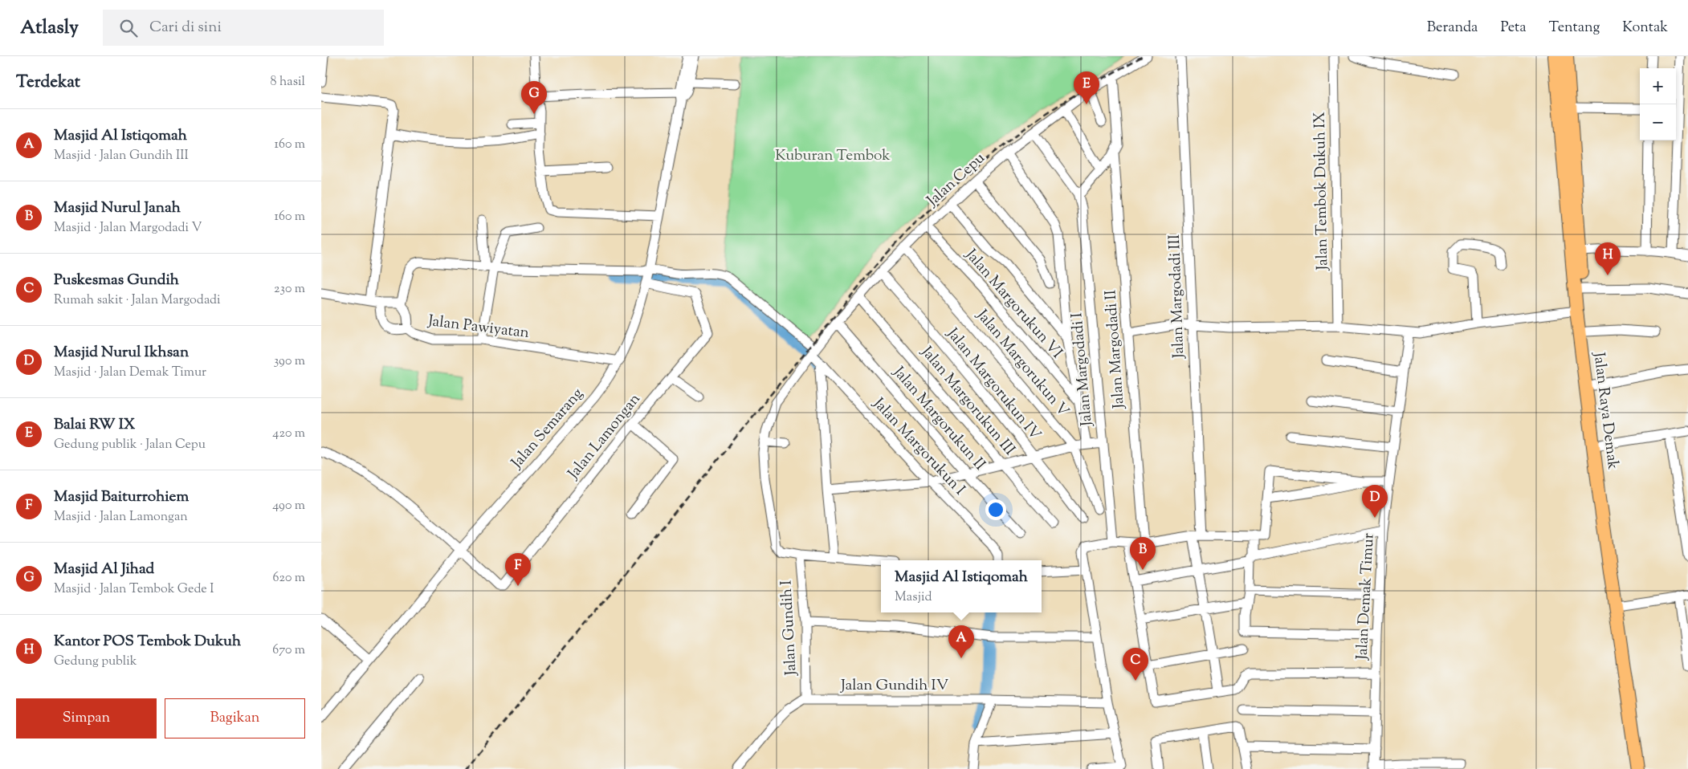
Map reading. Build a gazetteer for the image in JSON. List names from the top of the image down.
{
  "streets": {
    "highway": ["Jalan Raya Demak"],
    "street": [
      "Jalan Cepu",
      "Jalan Tembok Dukuh IX",
      "Jalan Margodadi III",
      "Jalan Margorukun VI",
      "Jalan Pawiyatan",
      "Jalan Margodadi II",
      "Jalan Margorukun V",
      "Jalan Margodadi I",
      "Jalan Margorukun IV",
      "Jalan Margorukun III",
      "Jalan Margorukun II",
      "Jalan Semarang",
      "Jalan Lamongan",
      "Jalan Margorukun I",
      "Jalan Demak Timur",
      "Jalan Gundih I",
      "Jalan Gundih IV"
    ]
  },
  "crossings": [
    ["Jalan Cepu", "Jalan Margorukun VI"],
    ["Jalan Cepu", "Jalan Margorukun V"],
    ["Jalan Cepu", "Jalan Margorukun IV"],
    ["Jalan Cepu", "Jalan Margorukun III"],
    ["Jalan Cepu", "Jalan Margorukun II"],
    ["Jalan Cepu", "Jalan Margorukun I"],
    ["Jalan Cepu", "Jalan Gundih I"],
    ["Jalan Pawiyatan", "Jalan Semarang"],
    ["Jalan Semarang", "Jalan Lamongan"],
    ["Jalan Semarang", "Jalan Margorukun I"],
    ["Jalan Lamongan", "Jalan Margorukun I"],
    ["Jalan Gundih I", "Jalan Gundih IV"]
  ],
  "parks": ["Kuburan Tembok"],
  "page": {
    "header": "Atlasly",
    "search": "Cari di sini",
    "nav": [
      "Beranda",
      "Peta",
      "Tentang",
      "Kontak"
    ],
    "heading": ["Terdekat", "8 hasil"],
    "map_buttons": ["+", "−"],
    "pins": [
      "E",
      "G",
      "H",
      "D",
      "B",
      "F",
      "A",
      "C"
    ],
    "list": [
      {
        "mark": "A",
        "name": "Masjid Al Istiqomah",
        "note": "Masjid · Jalan Gundih III",
        "value": "160 m"
      },
      {
        "mark": "B",
        "name": "Masjid Nurul Janah",
        "note": "Masjid · Jalan Margodadi V",
        "value": "160 m"
      },
      {
        "mark": "C",
        "name": "Puskesmas Gundih",
        "note": "Rumah sakit · Jalan Margodadi",
        "value": "230 m"
      },
      {
        "mark": "D",
        "name": "Masjid Nurul Ikhsan",
        "note": "Masjid · Jalan Demak Timur",
        "value": "390 m"
      },
      {
        "mark": "E",
        "name": "Balai RW IX",
        "note": "Gedung publik · Jalan Cepu",
        "value": "420 m"
      },
      {
        "mark": "F",
        "name": "Masjid Baiturrohiem",
        "note": "Masjid · Jalan Lamongan",
        "value": "490 m"
      },
      {
        "mark": "G",
        "name": "Masjid Al Jihad",
        "note": "Masjid · Jalan Tembok Gede I",
        "value": "620 m"
      },
      {
        "mark": "H",
        "name": "Kantor POS Tembok Dukuh",
        "note": "Gedung publik",
        "value": "670 m"
      }
    ],
    "popup": ["Masjid Al Istiqomah", "Masjid"],
    "buttons": ["Simpan", "Bagikan"]
  }
}
